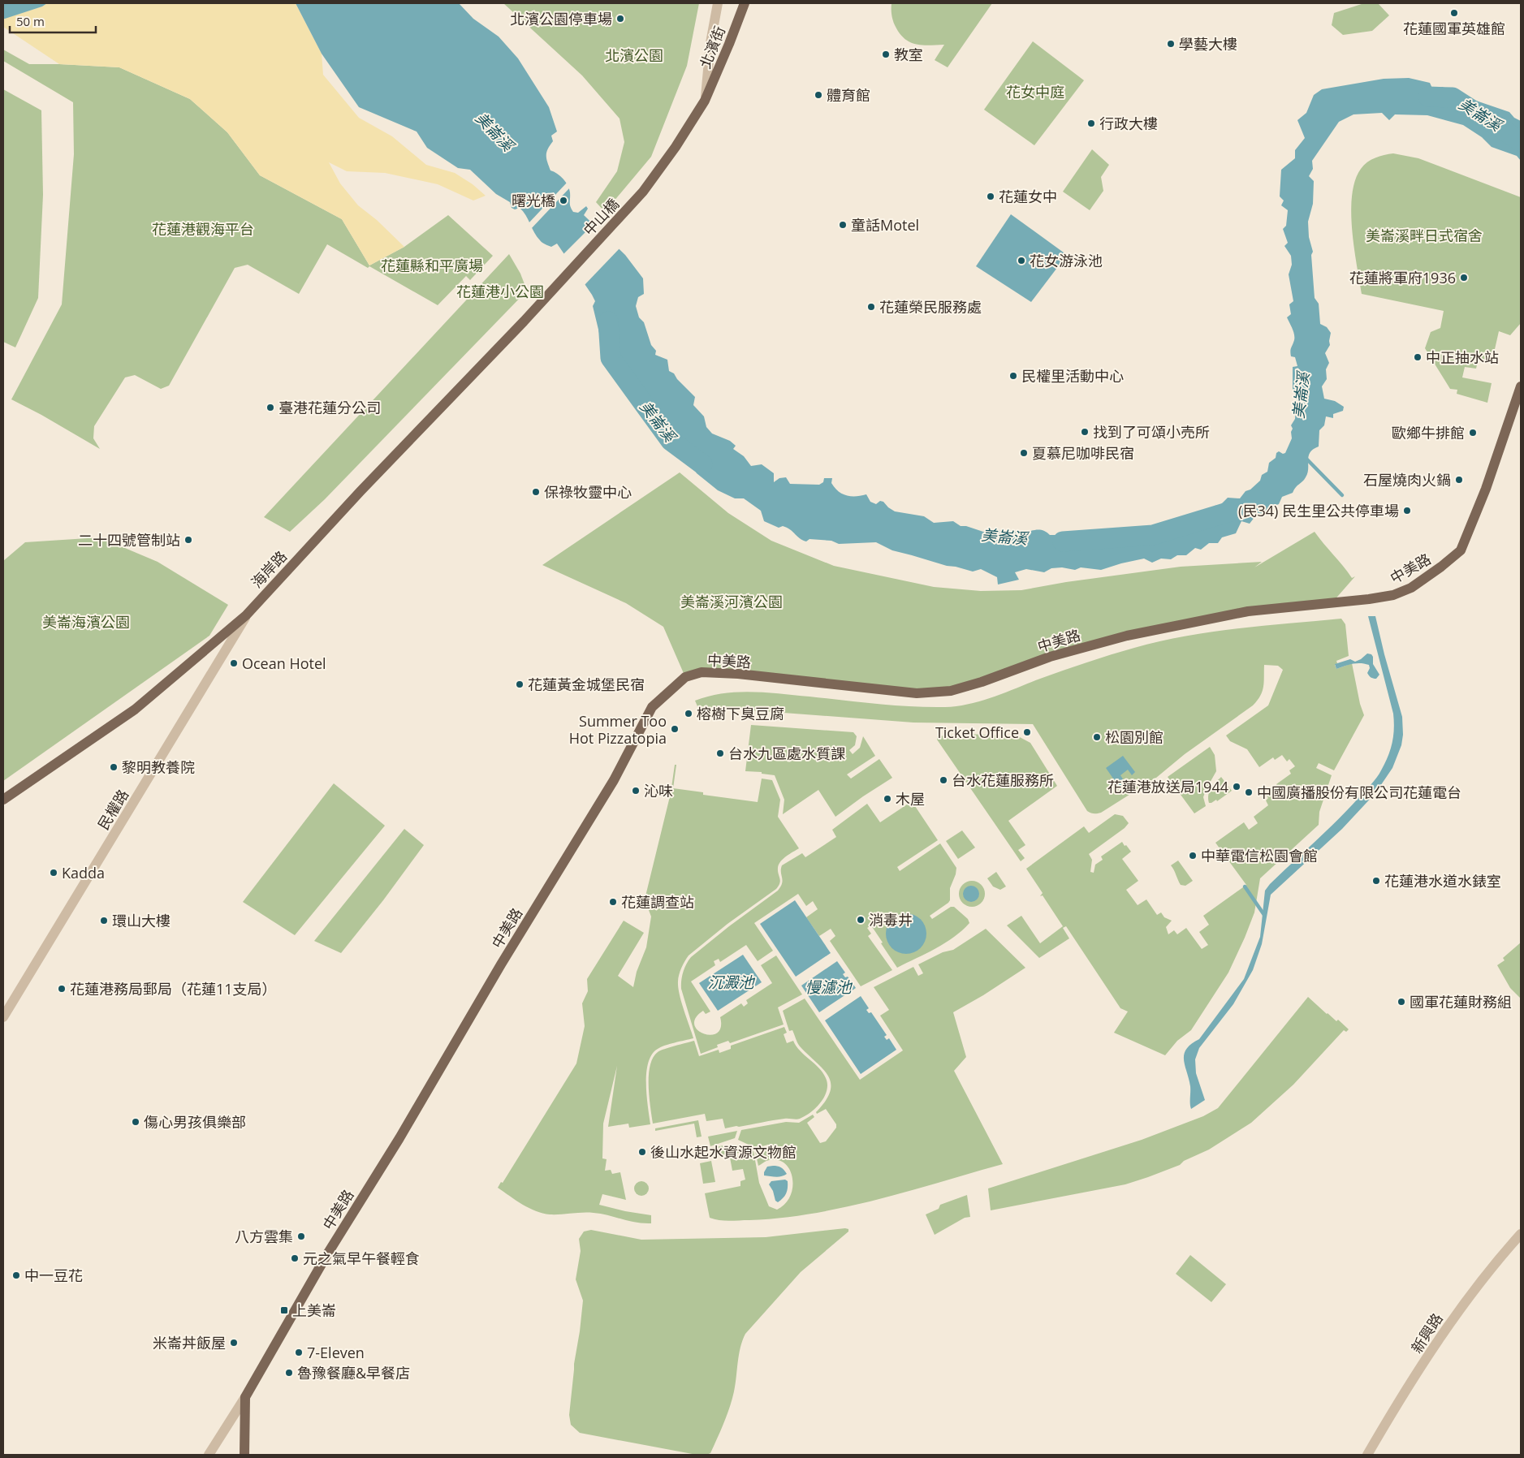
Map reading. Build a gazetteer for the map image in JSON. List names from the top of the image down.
{
  "streets": {
    "main road": [
      "北濱街",
      "中山橋",
      "中美路",
      "海岸路"
    ],
    "street": ["民權路", "新興路"]
  },
  "crossings": [
    ["北濱街", "中山橋"],
    ["中山橋", "海岸路"],
    ["海岸路", "民權路"]
  ],
  "water": ["美崙溪", "沉澱池", "慢濾池"],
  "parks": [
    "北濱公園",
    "花女中庭",
    "花蓮港觀海平台",
    "美崙溪畔日式宿舍",
    "花蓮縣和平廣場",
    "花蓮港小公園",
    "美崙溪河濱公園",
    "美崙海濱公園"
  ],
  "places": {
    "other": [
      "花蓮國軍英雄館",
      "北濱公園停車場",
      "學藝大樓",
      "教室",
      "體育館",
      "行政大樓",
      "花蓮女中",
      "曙光橋",
      "童話Motel",
      "花女游泳池",
      "花蓮將軍府1936",
      "花蓮榮民服務處",
      "中正抽水站",
      "民權里活動中心",
      "臺港花蓮分公司",
      "找到了可頌小売所",
      "歐鄉牛排館",
      "夏慕尼咖啡民宿",
      "石屋燒肉火鍋",
      "保祿牧靈中心",
      "(民34) 民生里公共停車場",
      "二十四號管制站",
      "Ocean Hotel",
      "花蓮黃金城堡民宿",
      "榕樹下臭豆腐",
      "Summer Too Hot Pizzatopia",
      "Ticket Office",
      "松園別館",
      "台水九區處水質課",
      "黎明教養院",
      "台水花蓮服務所",
      "花蓮港放送局1944",
      "沁味",
      "中國廣播股份有限公司花蓮電台",
      "木屋",
      "中華電信松園會館",
      "Kadda",
      "花蓮港水道水錶室",
      "花蓮調查站",
      "消毒井",
      "環山大樓",
      "花蓮港務局郵局（花蓮11支局）",
      "國軍花蓮財務組",
      "傷心男孩俱樂部",
      "後山水起水資源文物館",
      "八方雲集",
      "元之氣早午餐輕食",
      "中一豆花",
      "米崙丼飯屋",
      "7-Eleven",
      "魯豫餐廳&早餐店"
    ],
    "transit": ["上美崙"]
  },
  "scale_bar": "50 m"
}
